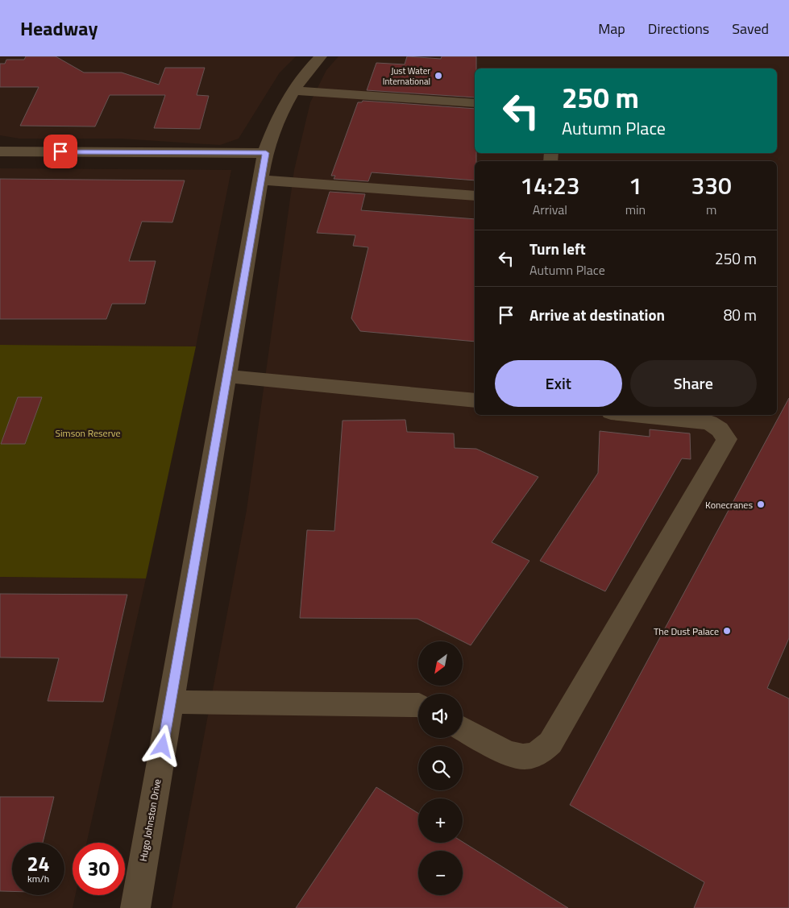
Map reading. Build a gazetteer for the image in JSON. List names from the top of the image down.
{
  "streets": {
    "street": ["Hugo Johnston Drive"]
  },
  "parks": ["Simson Reserve"],
  "places": ["Just Water International", "Konecranes", "The Dust Palace"],
  "north": "bottom left",
  "page": {
    "header": "Headway",
    "nav": ["Map", "Directions", "Saved"],
    "turn": ["250 m", "Autumn Place"],
    "eta": [
      "14:23",
      "Arrival",
      "1",
      "min",
      "330",
      "m"
    ],
    "list": [
      {
        "name": "Turn left",
        "note": "Autumn Place",
        "value": "250 m"
      },
      {
        "name": "Arrive at destination",
        "value": "80 m"
      }
    ],
    "buttons": ["Exit", "Share"],
    "map_buttons": ["+", "−"],
    "speed": "24 km/h",
    "limit": "30"
  }
}
